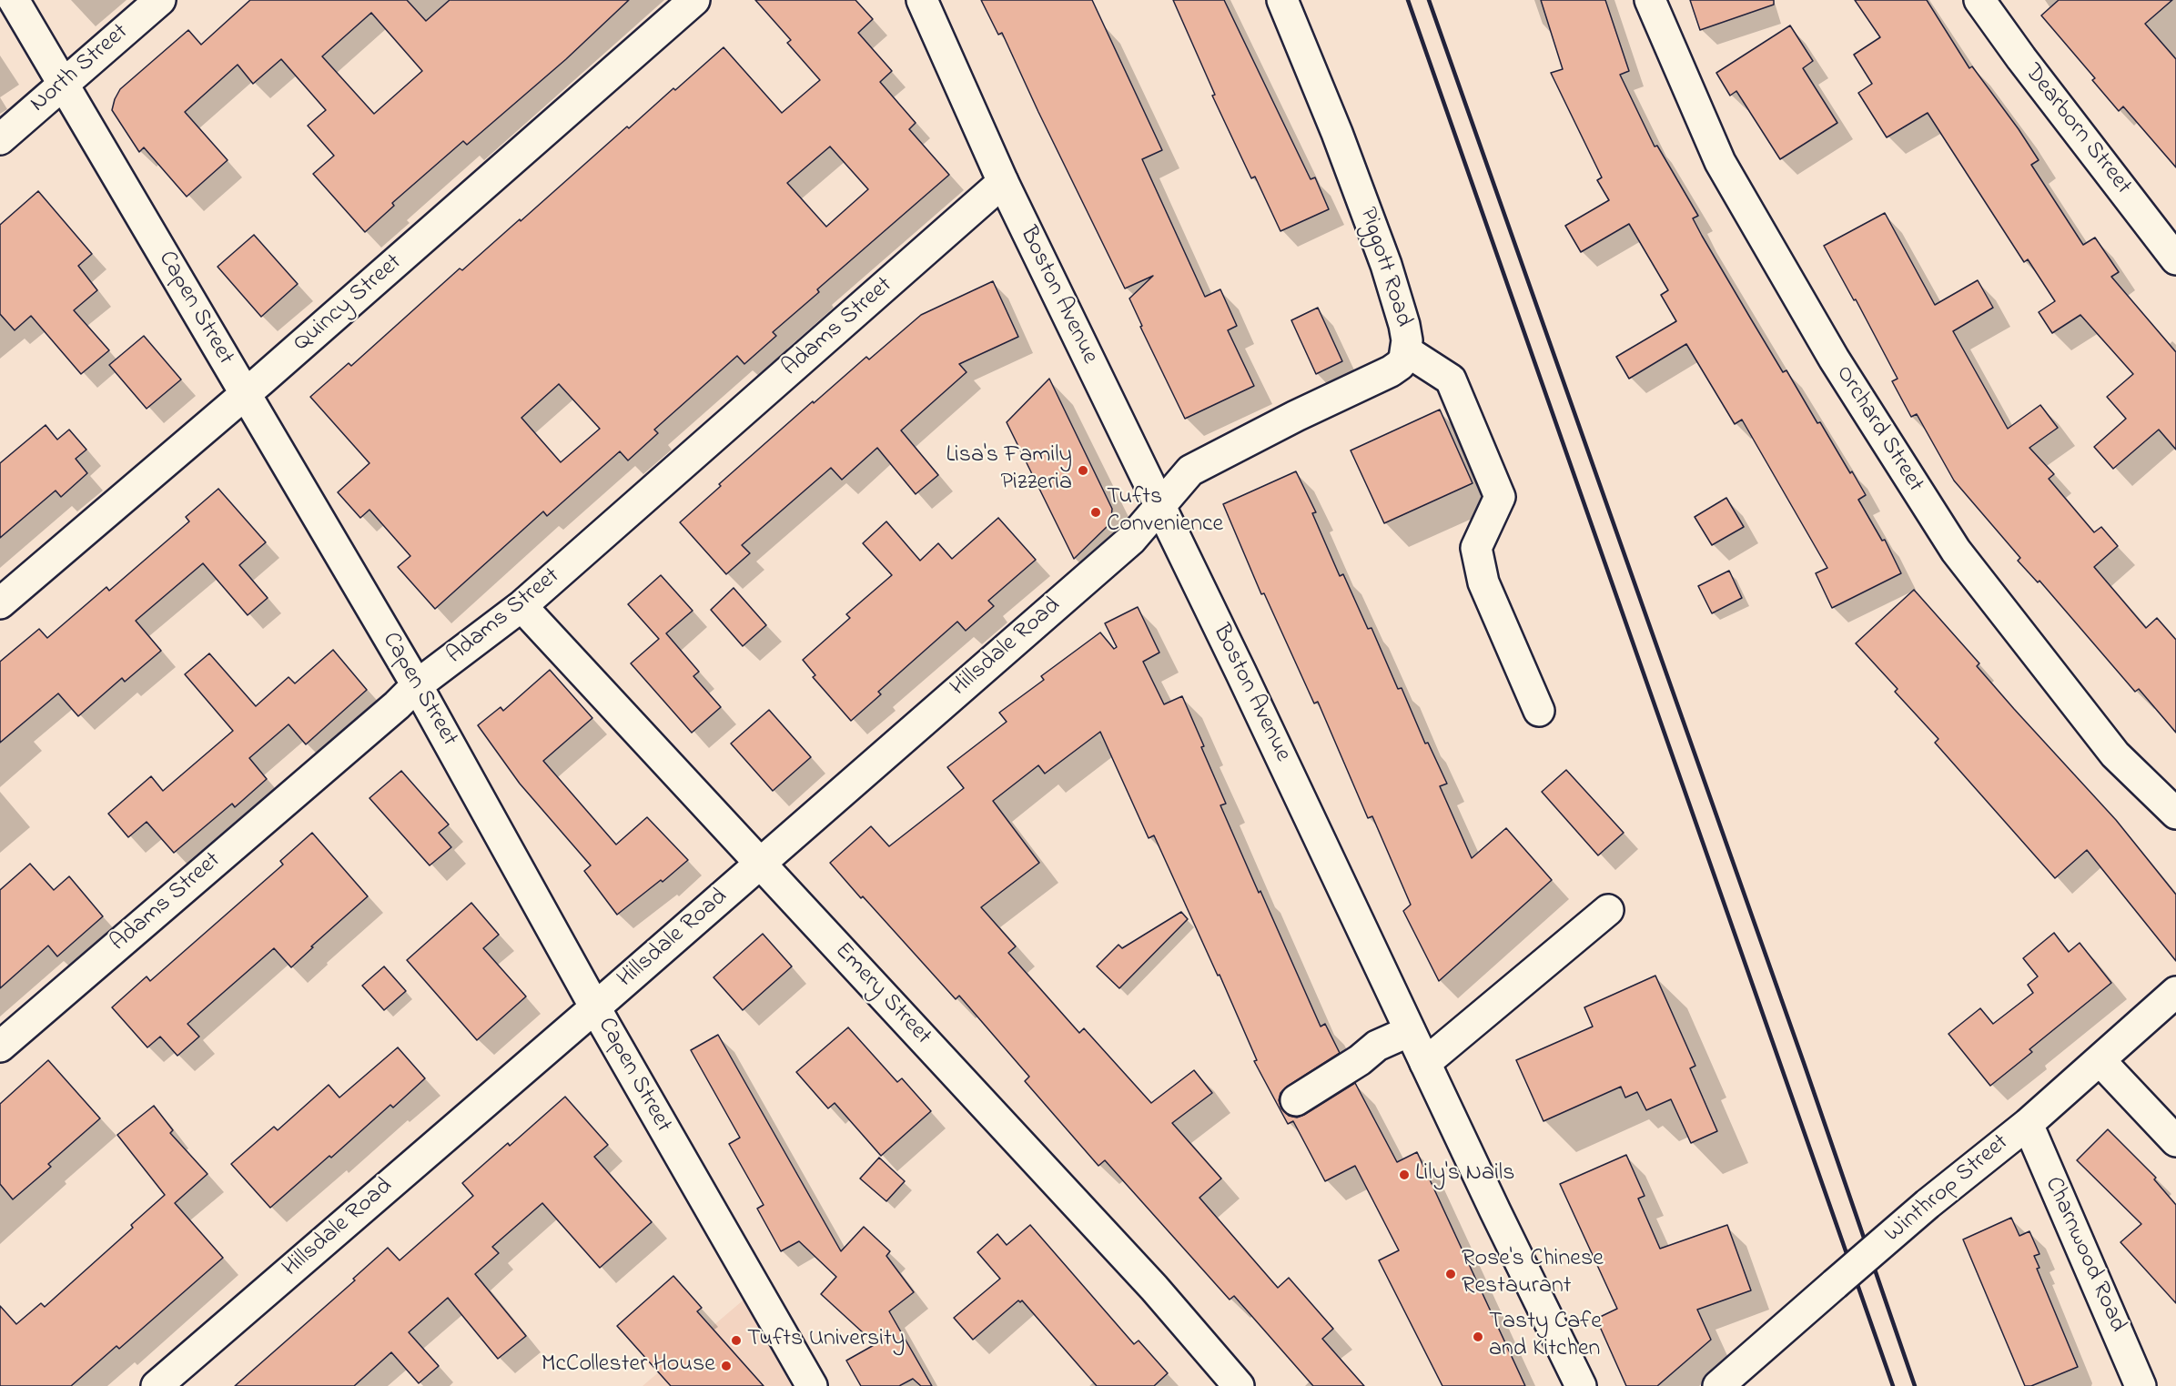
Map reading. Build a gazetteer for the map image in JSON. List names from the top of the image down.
{
  "streets": {
    "street": [
      "North Street",
      "Dearborn Street",
      "Piggott Road",
      "Boston Avenue",
      "Quincy Street",
      "Capen Street",
      "Adams Street",
      "Orchard Street",
      "Hillsdale Road",
      "Emery Street",
      "Winthrop Street",
      "Charnwood Road"
    ]
  },
  "crossings": [
    ["North Street", "Capen Street"],
    ["Piggott Road", "Boston Avenue"],
    ["Piggott Road", "Hillsdale Road"],
    ["Boston Avenue", "Adams Street"],
    ["Boston Avenue", "Hillsdale Road"],
    ["Quincy Street", "Capen Street"],
    ["Capen Street", "Adams Street"],
    ["Capen Street", "Hillsdale Road"],
    ["Adams Street", "Emery Street"],
    ["Hillsdale Road", "Emery Street"],
    ["Winthrop Street", "Charnwood Road"]
  ],
  "places": [
    "Lisa's Family Pizzeria",
    "Tufts Convenience",
    "Lily's Nails",
    "Rose's Chinese Restaurant",
    "Tasty Cafe and Kitchen",
    "Tufts University",
    "McCollester House"
  ]
}
